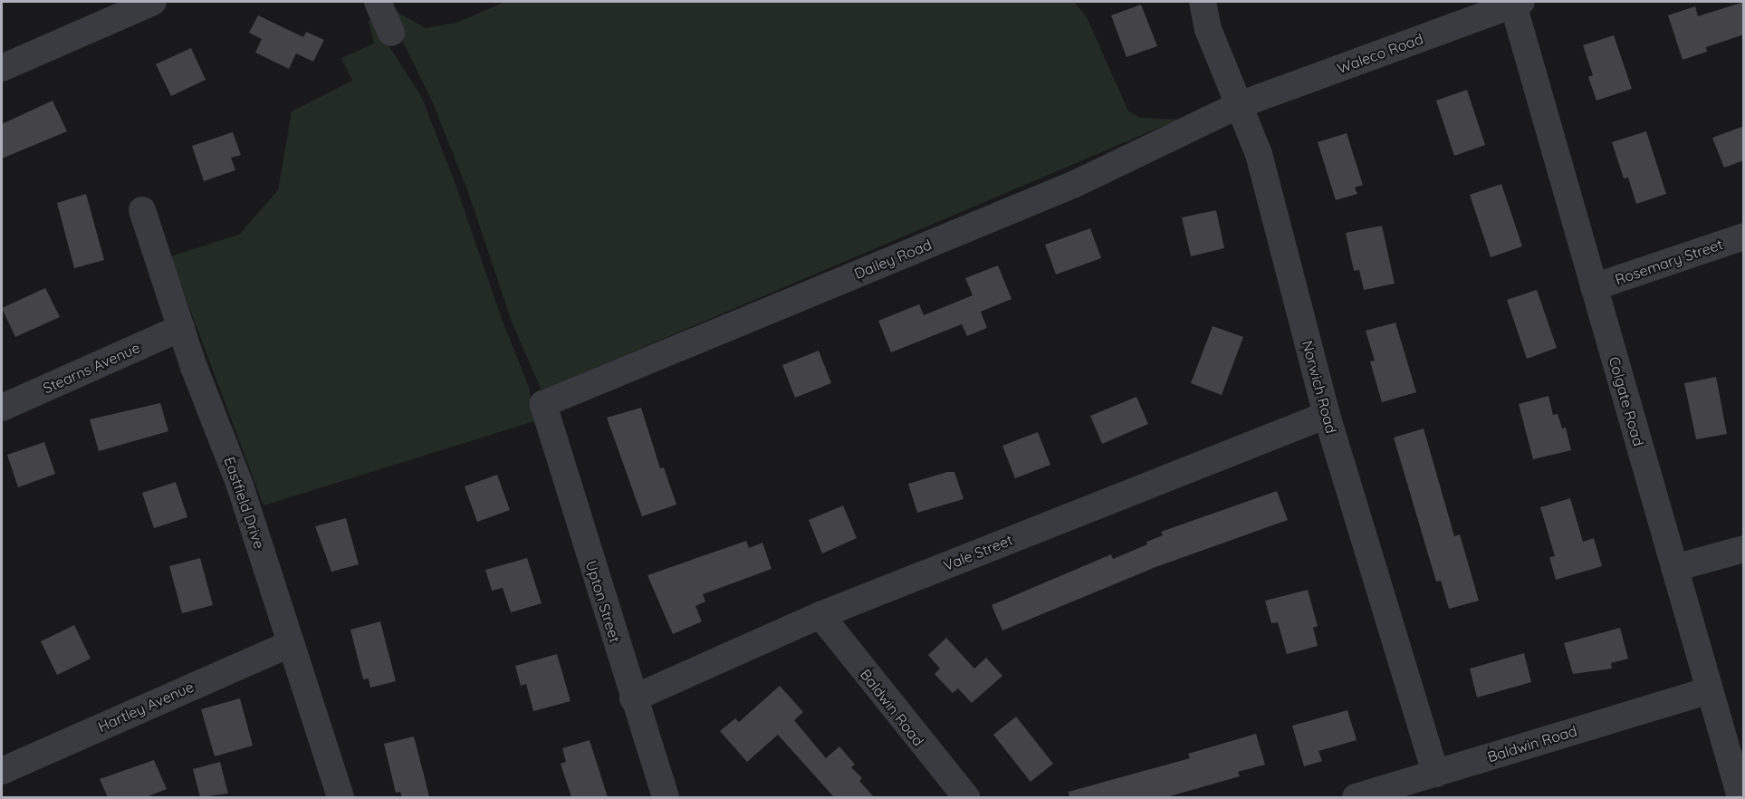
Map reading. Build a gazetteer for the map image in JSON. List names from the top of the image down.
{
  "streets": {
    "street": [
      "Waleco Road",
      "Dailey Road",
      "Rosemary Street",
      "Stearns Avenue",
      "Norwich Road",
      "Colgate Road",
      "Eastfield Drive",
      "Vale Street",
      "Upton Street",
      "Hartley Avenue",
      "Baldwin Road"
    ]
  },
  "crossings": [
    ["Waleco Road", "Dailey Road"],
    ["Waleco Road", "Norwich Road"],
    ["Waleco Road", "Colgate Road"],
    ["Dailey Road", "Norwich Road"],
    ["Dailey Road", "Upton Street"],
    ["Rosemary Street", "Colgate Road"],
    ["Stearns Avenue", "Eastfield Drive"],
    ["Norwich Road", "Vale Street"],
    ["Norwich Road", "Baldwin Road"],
    ["Colgate Road", "Baldwin Road"],
    ["Eastfield Drive", "Hartley Avenue"],
    ["Vale Street", "Upton Street"],
    ["Vale Street", "Baldwin Road"]
  ]
}
